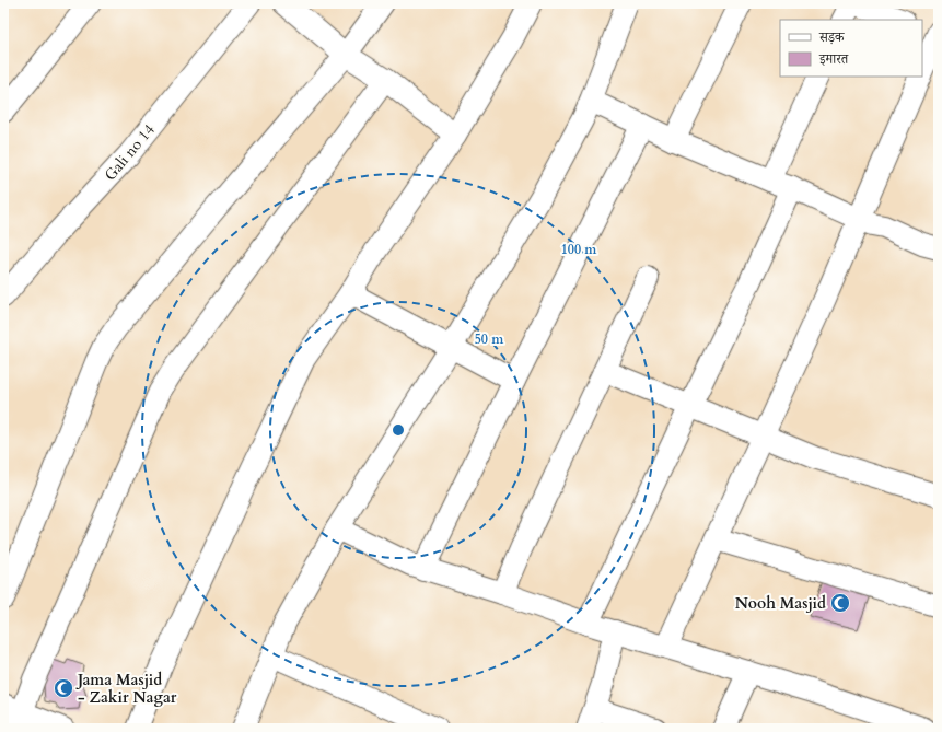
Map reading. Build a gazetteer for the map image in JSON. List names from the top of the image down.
{
  "streets": {
    "street": ["Gali no 14"]
  },
  "places": {
    "mosque": ["Nooh Masjid", "Jama Masjid - Zakir Nagar"]
  },
  "legend": ["सड़क", "इमारत"],
  "rings": ["100 m", "50 m"]
}
